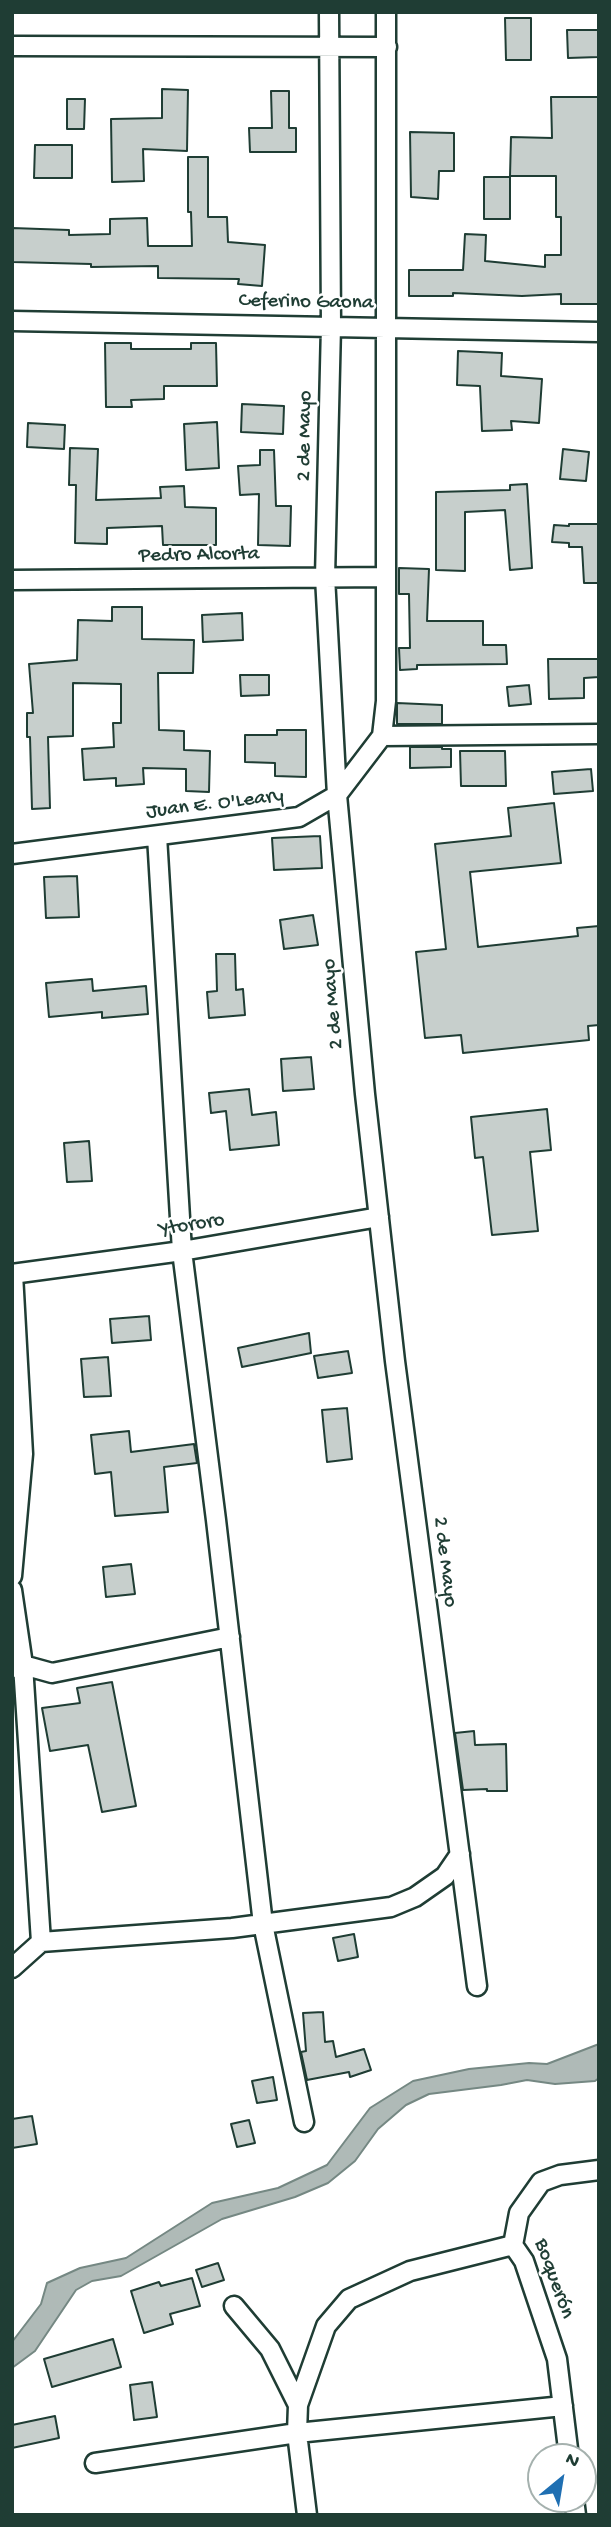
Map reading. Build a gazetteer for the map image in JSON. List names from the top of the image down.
{
  "streets": {
    "street": [
      "Ceferino Gaona",
      "2 de Mayo",
      "Pedro Alcorta",
      "Juan E. O'Leary",
      "Ytororo",
      "Boquerón"
    ]
  },
  "crossings": [
    ["Ceferino Gaona", "2 de Mayo"],
    ["2 de Mayo", "Pedro Alcorta"],
    ["2 de Mayo", "Juan E. O'Leary"],
    ["2 de Mayo", "Ytororo"]
  ],
  "north": "top right"
}
